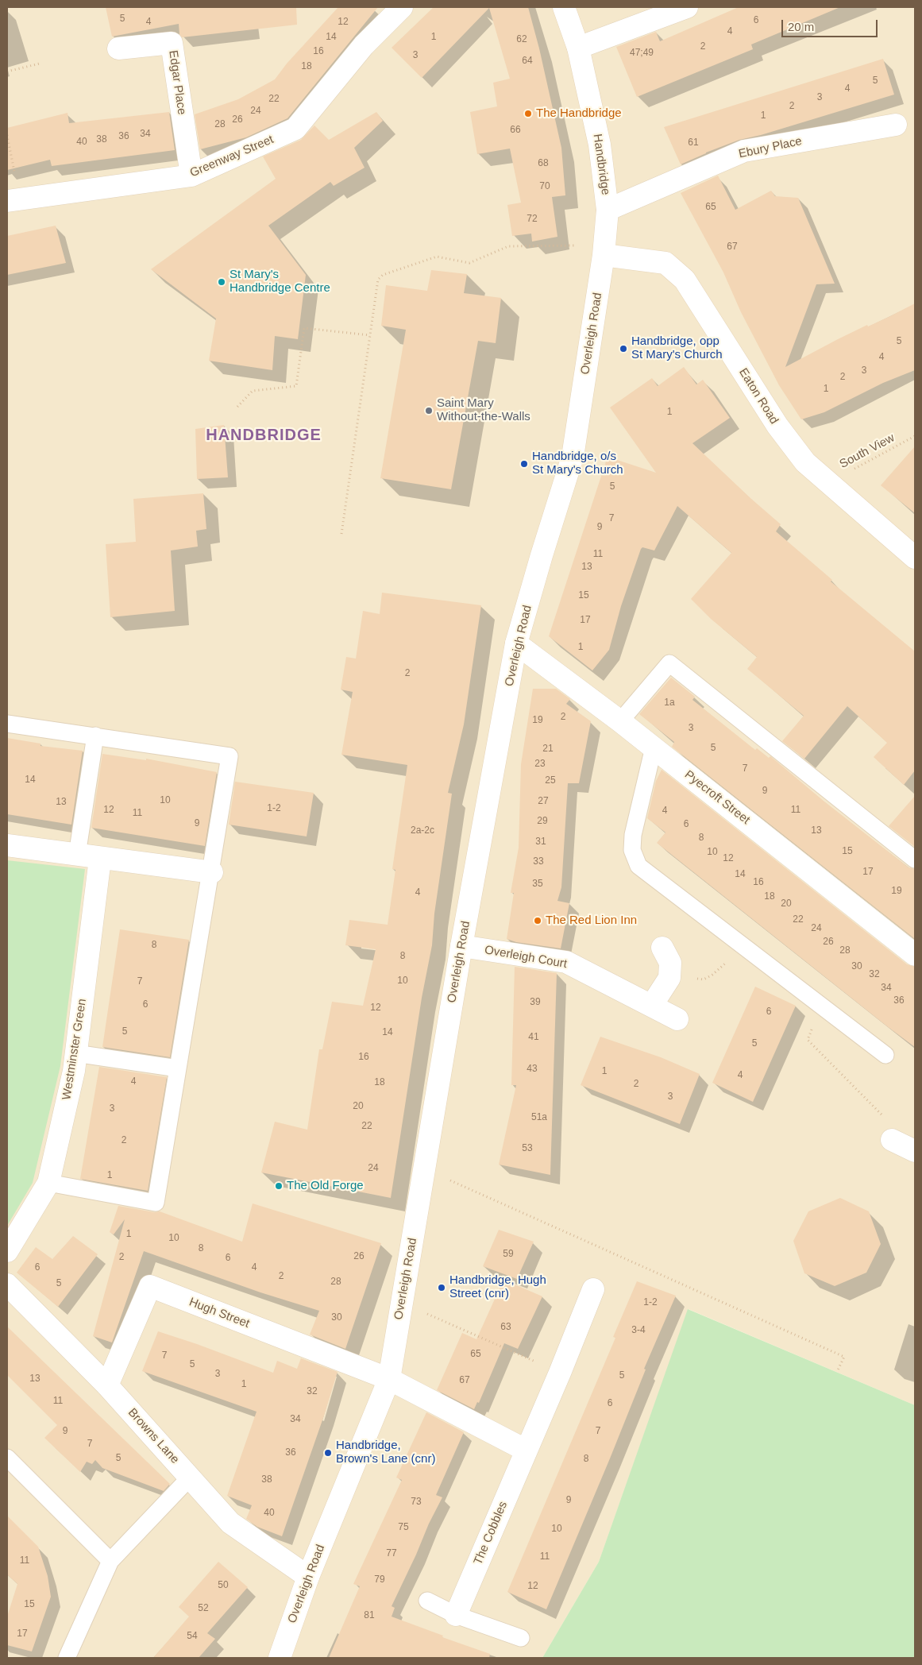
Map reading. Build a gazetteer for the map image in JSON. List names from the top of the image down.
{
  "streets": {
    "street": [
      "Edgar Place",
      "Ebury Place",
      "Greenway Street",
      "Handbridge",
      "Overleigh Road",
      "Eaton Road",
      "Pyecroft Street",
      "Overleigh Court",
      "Westminster Green",
      "Hugh Street",
      "Browns Lane",
      "The Cobbles"
    ],
    "path": ["South View"]
  },
  "crossings": [
    ["Edgar Place", "Greenway Street"],
    ["Ebury Place", "Handbridge"],
    ["Handbridge", "Overleigh Road"],
    ["Handbridge", "Eaton Road"],
    ["Overleigh Road", "Eaton Road"],
    ["Overleigh Road", "Pyecroft Street"],
    ["Overleigh Road", "Overleigh Court"],
    ["Overleigh Road", "Hugh Street"],
    ["Overleigh Road", "Browns Lane"],
    ["Eaton Road", "South View"],
    ["Hugh Street", "Browns Lane"]
  ],
  "districts": ["HANDBRIDGE"],
  "places": [
    "The Handbridge",
    "St Mary's Handbridge Centre",
    "Handbridge, opp St Mary's Church",
    "Saint Mary Without-the-Walls",
    "Handbridge, o/s St Mary's Church",
    "The Red Lion Inn",
    "The Old Forge",
    "Handbridge, Hugh Street (cnr)",
    "Handbridge, Brown's Lane (cnr)"
  ],
  "house_numbers": [
    "5",
    "6",
    "4",
    "12",
    "4",
    "14",
    "1",
    "62",
    "2",
    "16",
    "47;49",
    "3",
    "64",
    "18",
    "5",
    "4",
    "3",
    "22",
    "2",
    "24",
    "1",
    "26",
    "28",
    "66",
    "34",
    "36",
    "38",
    "40",
    "61",
    "68",
    "70",
    "65",
    "72",
    "67",
    "5",
    "4",
    "3",
    "2",
    "1",
    "1",
    "5",
    "7",
    "9",
    "11",
    "13",
    "15",
    "17",
    "1",
    "2",
    "1a",
    "2",
    "19",
    "3",
    "5",
    "21",
    "23",
    "7",
    "14",
    "25",
    "9",
    "10",
    "27",
    "13",
    "1-2",
    "12",
    "11",
    "4",
    "11",
    "29",
    "9",
    "6",
    "2a-2c",
    "13",
    "8",
    "31",
    "15",
    "10",
    "12",
    "33",
    "17",
    "14",
    "16",
    "35",
    "19",
    "4",
    "18",
    "20",
    "22",
    "24",
    "26",
    "8",
    "28",
    "8",
    "30",
    "32",
    "10",
    "7",
    "34",
    "36",
    "39",
    "6",
    "12",
    "6",
    "5",
    "14",
    "41",
    "5",
    "16",
    "43",
    "1",
    "4",
    "4",
    "18",
    "2",
    "3",
    "20",
    "3",
    "51a",
    "22",
    "2",
    "53",
    "24",
    "1",
    "1",
    "10",
    "8",
    "59",
    "26",
    "2",
    "6",
    "6",
    "4",
    "2",
    "28",
    "5",
    "1-2",
    "30",
    "63",
    "3-4",
    "65",
    "7",
    "5",
    "3",
    "5",
    "13",
    "67",
    "1",
    "32",
    "11",
    "6",
    "34",
    "9",
    "7",
    "7",
    "36",
    "5",
    "8",
    "38",
    "9",
    "73",
    "40",
    "75",
    "10",
    "77",
    "11",
    "11",
    "79",
    "50",
    "12",
    "15",
    "52",
    "81",
    "17",
    "54"
  ],
  "scale_bar": "20 m"
}
